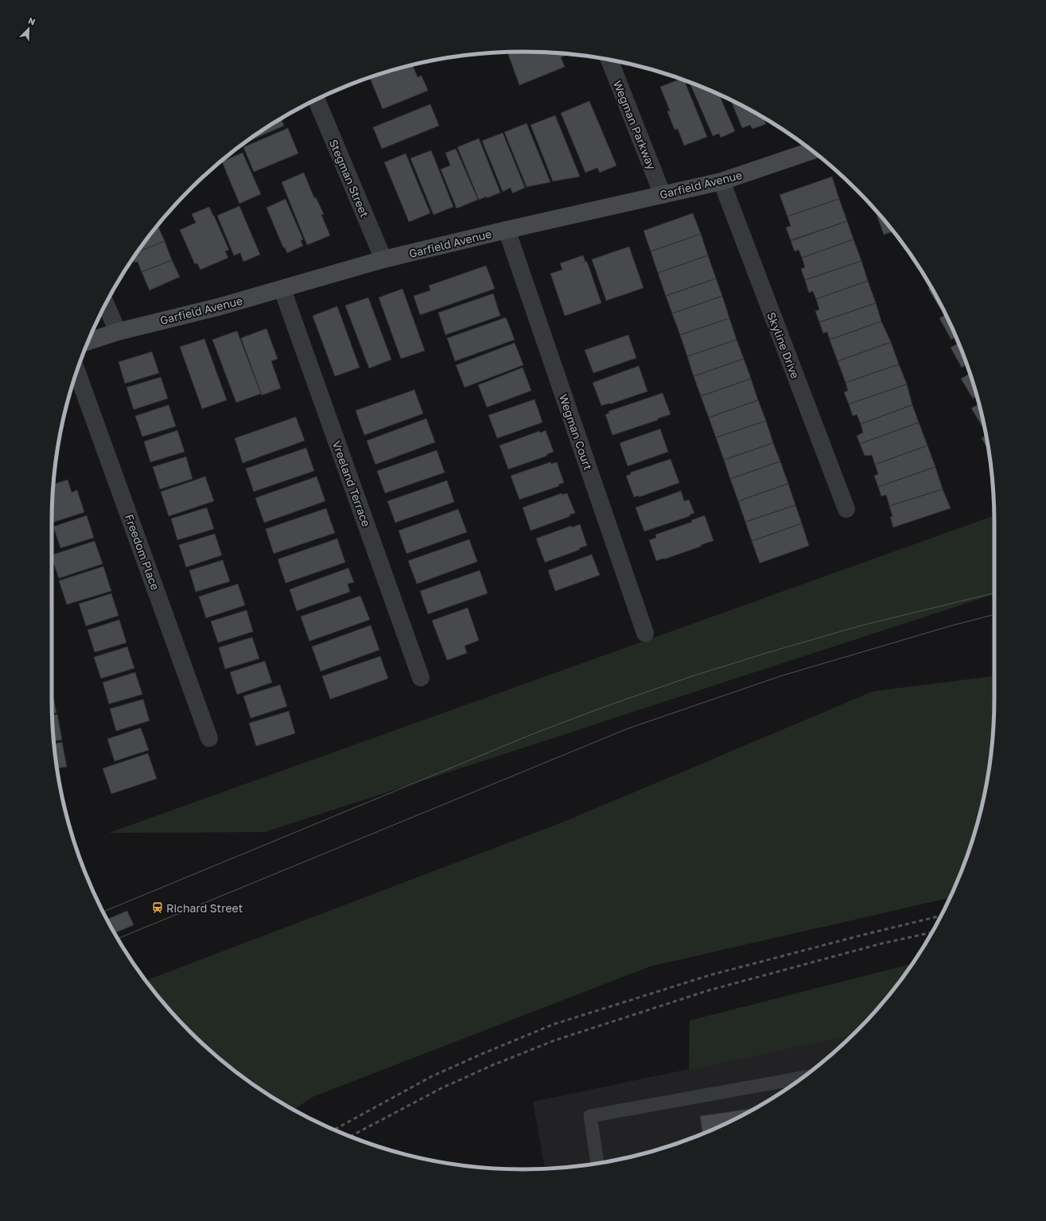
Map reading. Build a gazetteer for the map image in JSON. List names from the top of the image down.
{
  "streets": {
    "main road": ["Garfield Avenue"],
    "street": [
      "Wegman Parkway",
      "Stegman Street",
      "Skyline Drive",
      "Wegman Court",
      "Vreeland Terrace",
      "Freedom Place"
    ]
  },
  "crossings": [
    ["Wegman Parkway", "Garfield Avenue"],
    ["Stegman Street", "Garfield Avenue"],
    ["Garfield Avenue", "Skyline Drive"],
    ["Garfield Avenue", "Wegman Court"],
    ["Garfield Avenue", "Vreeland Terrace"]
  ],
  "places": {
    "station": ["Richard Street"]
  },
  "north": "top right"
}
